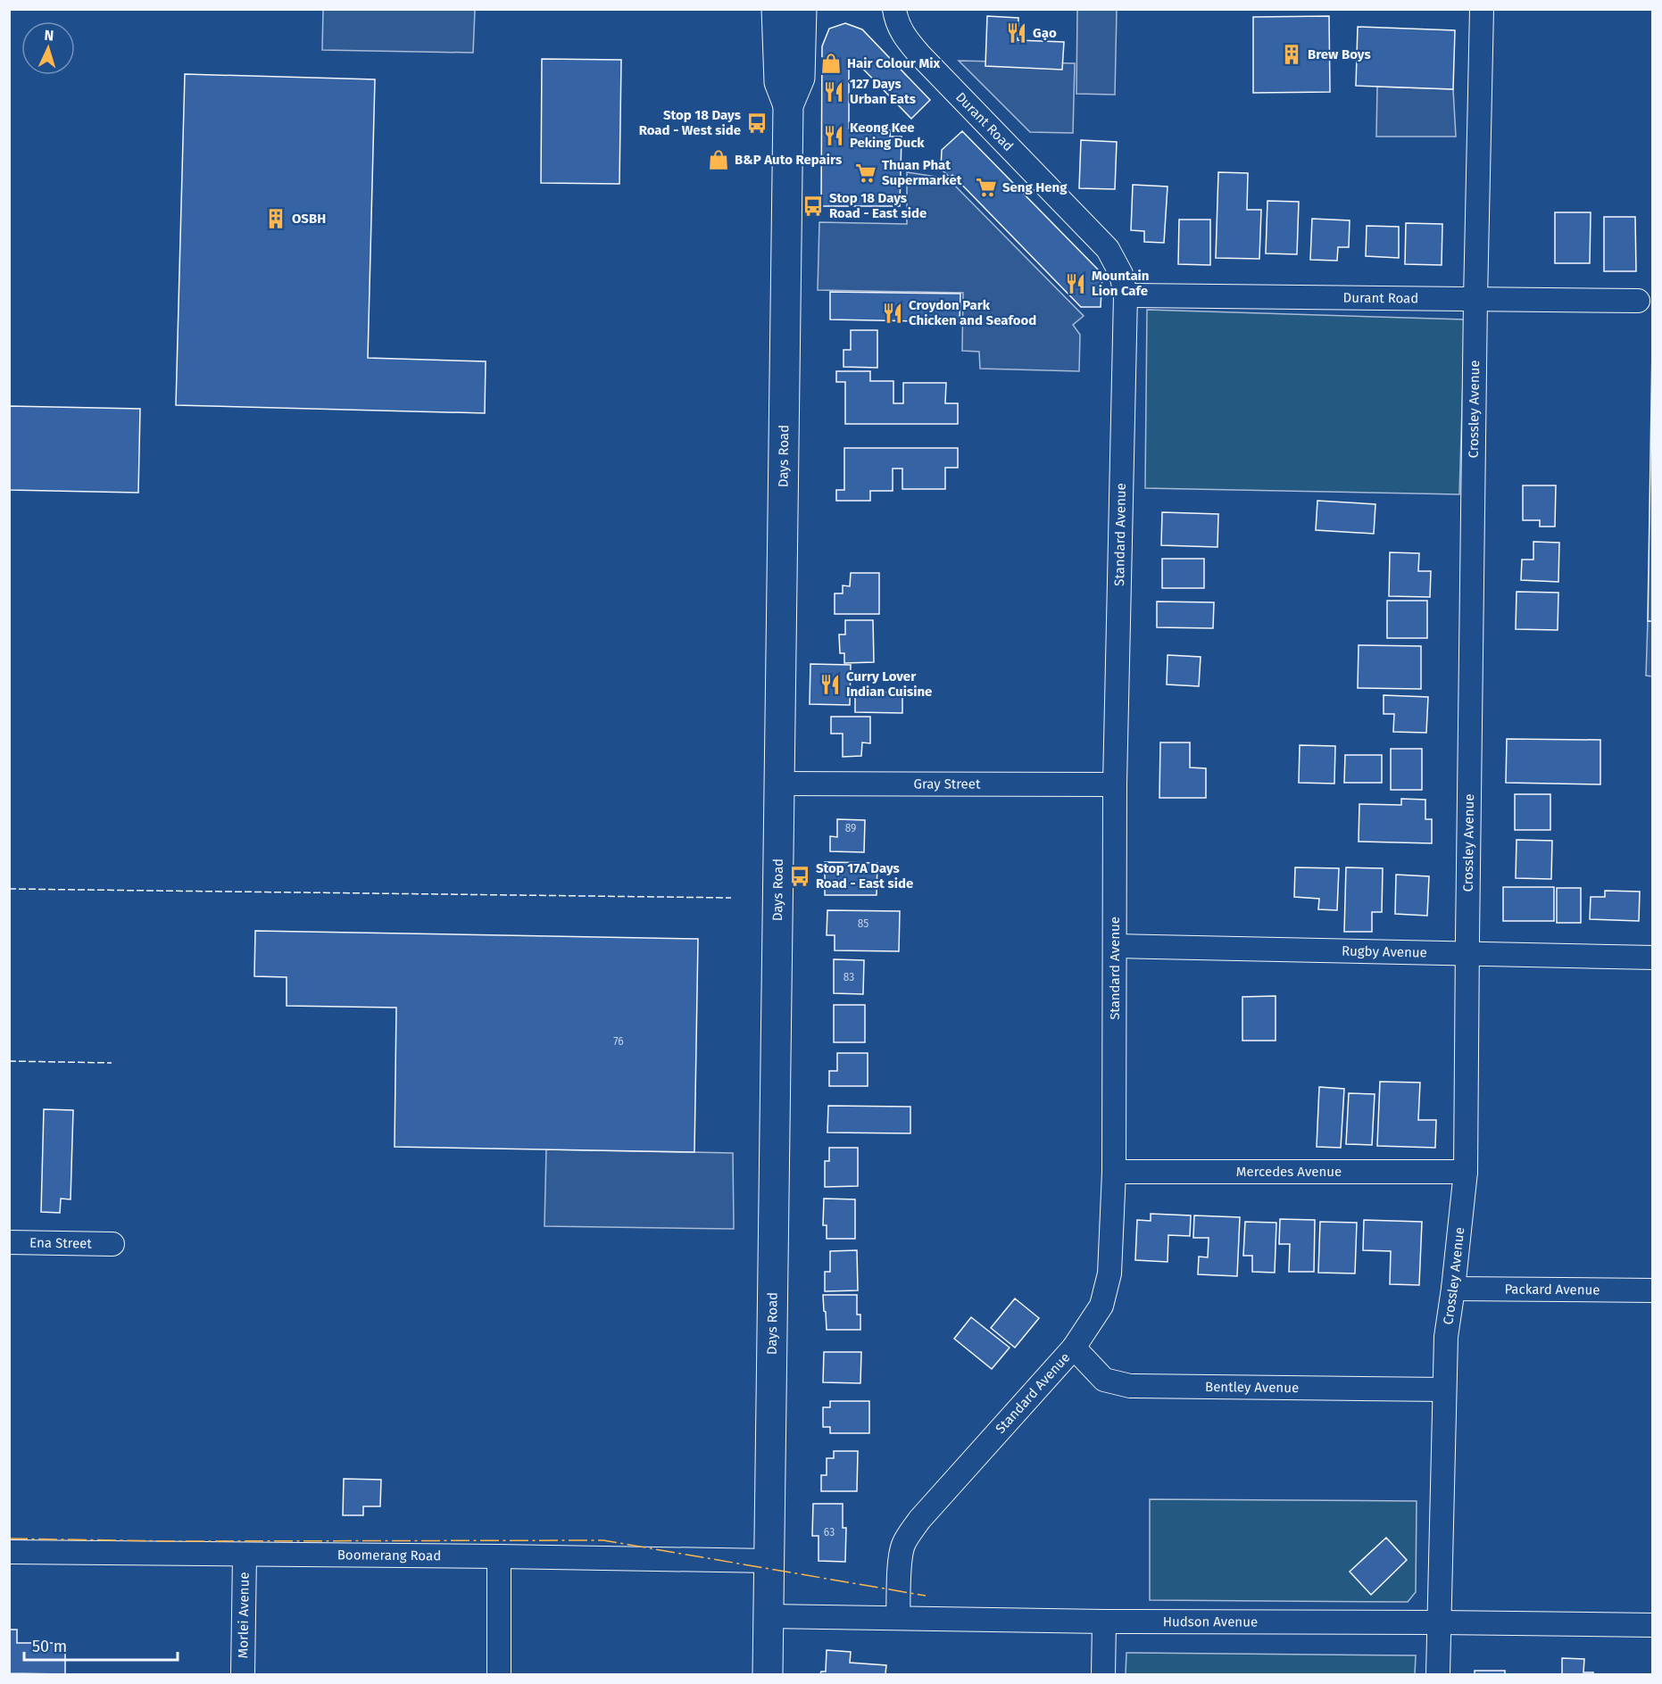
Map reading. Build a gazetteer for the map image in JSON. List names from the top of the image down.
{
  "streets": {
    "main road": ["Days Road"],
    "street": [
      "Durant Road",
      "Crossley Avenue",
      "Standard Avenue",
      "Gray Street",
      "Rugby Avenue",
      "Mercedes Avenue",
      "Ena Street",
      "Packard Avenue",
      "Bentley Avenue",
      "Boomerang Road",
      "Morlei Avenue",
      "Hudson Avenue"
    ]
  },
  "crossings": [
    ["Durant Road", "Crossley Avenue"],
    ["Durant Road", "Standard Avenue"],
    ["Crossley Avenue", "Rugby Avenue"],
    ["Crossley Avenue", "Mercedes Avenue"],
    ["Crossley Avenue", "Packard Avenue"],
    ["Crossley Avenue", "Bentley Avenue"],
    ["Crossley Avenue", "Hudson Avenue"],
    ["Days Road", "Gray Street"],
    ["Days Road", "Boomerang Road"],
    ["Days Road", "Hudson Avenue"],
    ["Standard Avenue", "Gray Street"],
    ["Standard Avenue", "Rugby Avenue"],
    ["Standard Avenue", "Mercedes Avenue"],
    ["Standard Avenue", "Bentley Avenue"],
    ["Standard Avenue", "Hudson Avenue"],
    ["Boomerang Road", "Morlei Avenue"]
  ],
  "places": {
    "restaurant": [
      "Gạo",
      "127 Days Urban Eats",
      "Keong Kee Peking Duck",
      "Mountain Lion Cafe",
      "Croydon Park Chicken and Seafood",
      "Curry Lover Indian Cuisine"
    ],
    "building": ["Brew Boys", "OSBH"],
    "shop": ["Hair Colour Mix", "B&P Auto Repairs"],
    "bus stop": ["Stop 18 Days Road - West side", "Stop 18 Days Road - East side", "Stop 17A Days Road - East side"],
    "supermarket": ["Thuan Phat Supermarket", "Seng Heng"]
  },
  "house_numbers": [
    "89",
    "85",
    "83",
    "76",
    "63"
  ],
  "scale_bar": "50 m",
  "north": "top"
}
